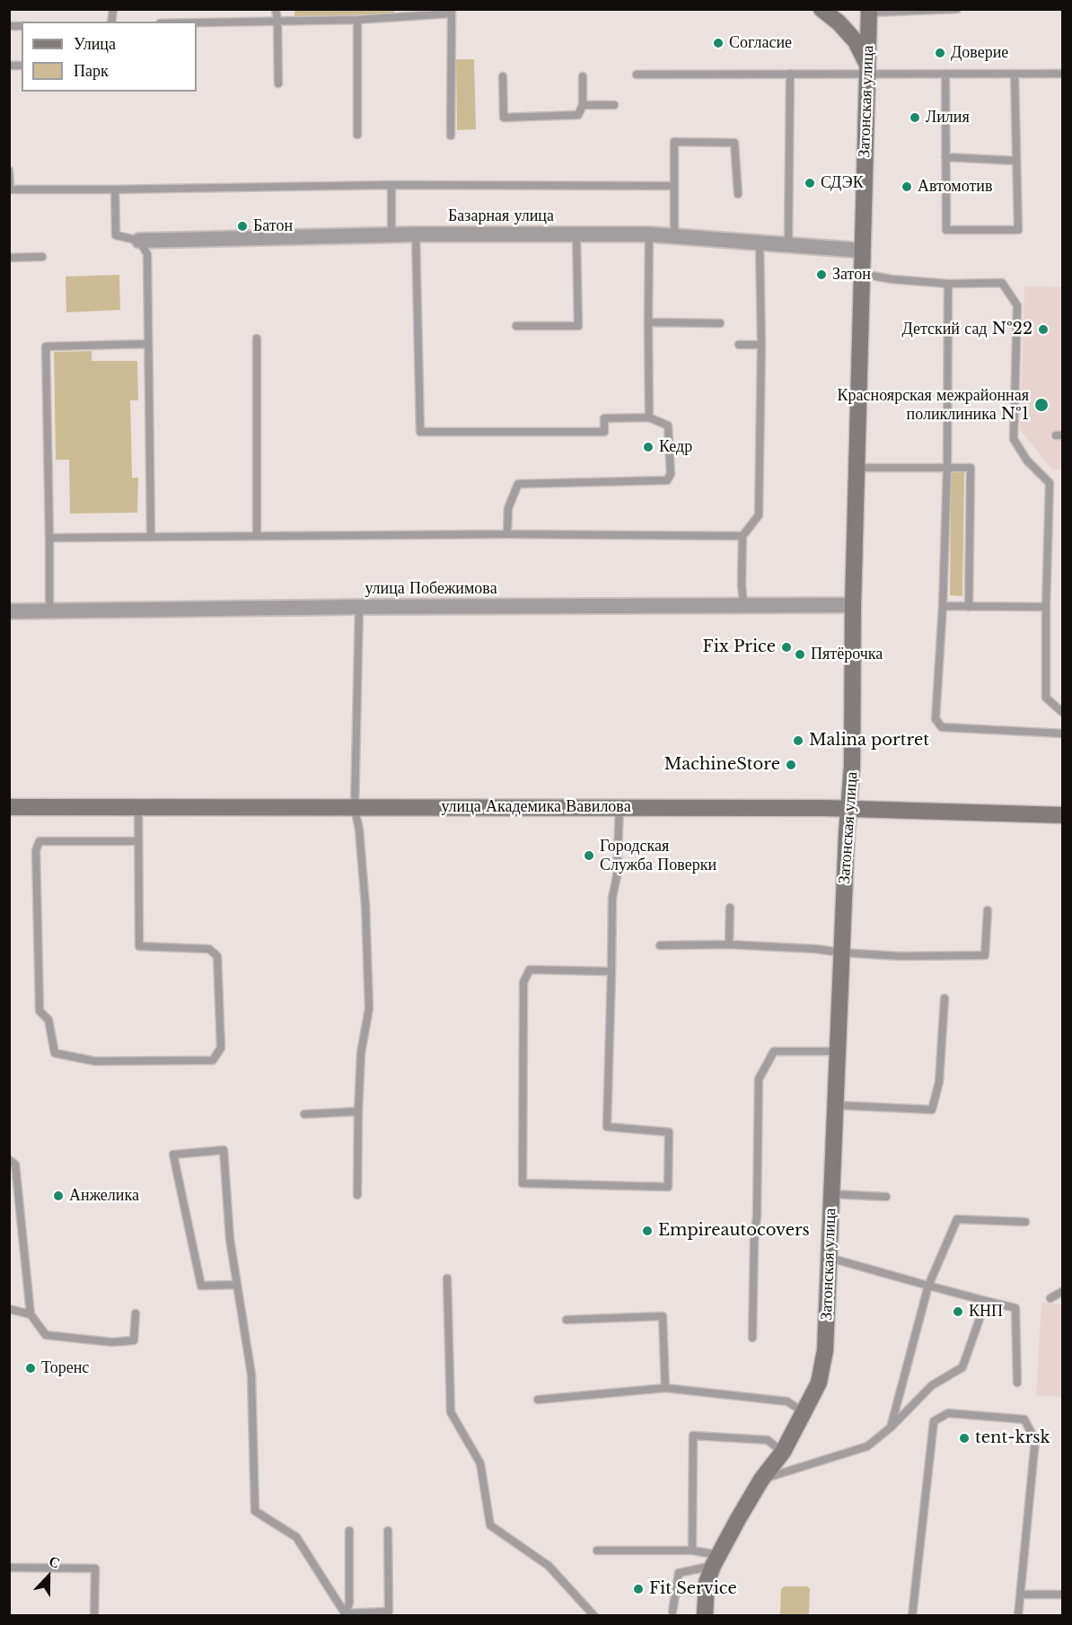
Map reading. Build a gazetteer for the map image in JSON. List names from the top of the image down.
{
  "streets": {
    "main road": ["Затонская улица", "улица Академика Вавилова"],
    "street": ["Базарная улица", "улица Побежимова"]
  },
  "crossings": [
    ["Затонская улица", "Базарная улица"],
    ["Затонская улица", "улица Побежимова"],
    ["Затонская улица", "улица Академика Вавилова"]
  ],
  "places": [
    "Согласие",
    "Доверие",
    "Лилия",
    "СДЭК",
    "Автомотив",
    "Батон",
    "Затон",
    "Детский сад №22",
    "Красноярская межрайонная поликлиника №1",
    "Кедр",
    "Fix Price",
    "Пятёрочка",
    "Malina portret",
    "MachineStore",
    "Городская Служба Поверки",
    "Анжелика",
    "Empireautocovers",
    "КНП",
    "Торенс",
    "tent-krsk",
    "Fit Service"
  ],
  "legend": ["Улица", "Парк"],
  "north": "top"
}
